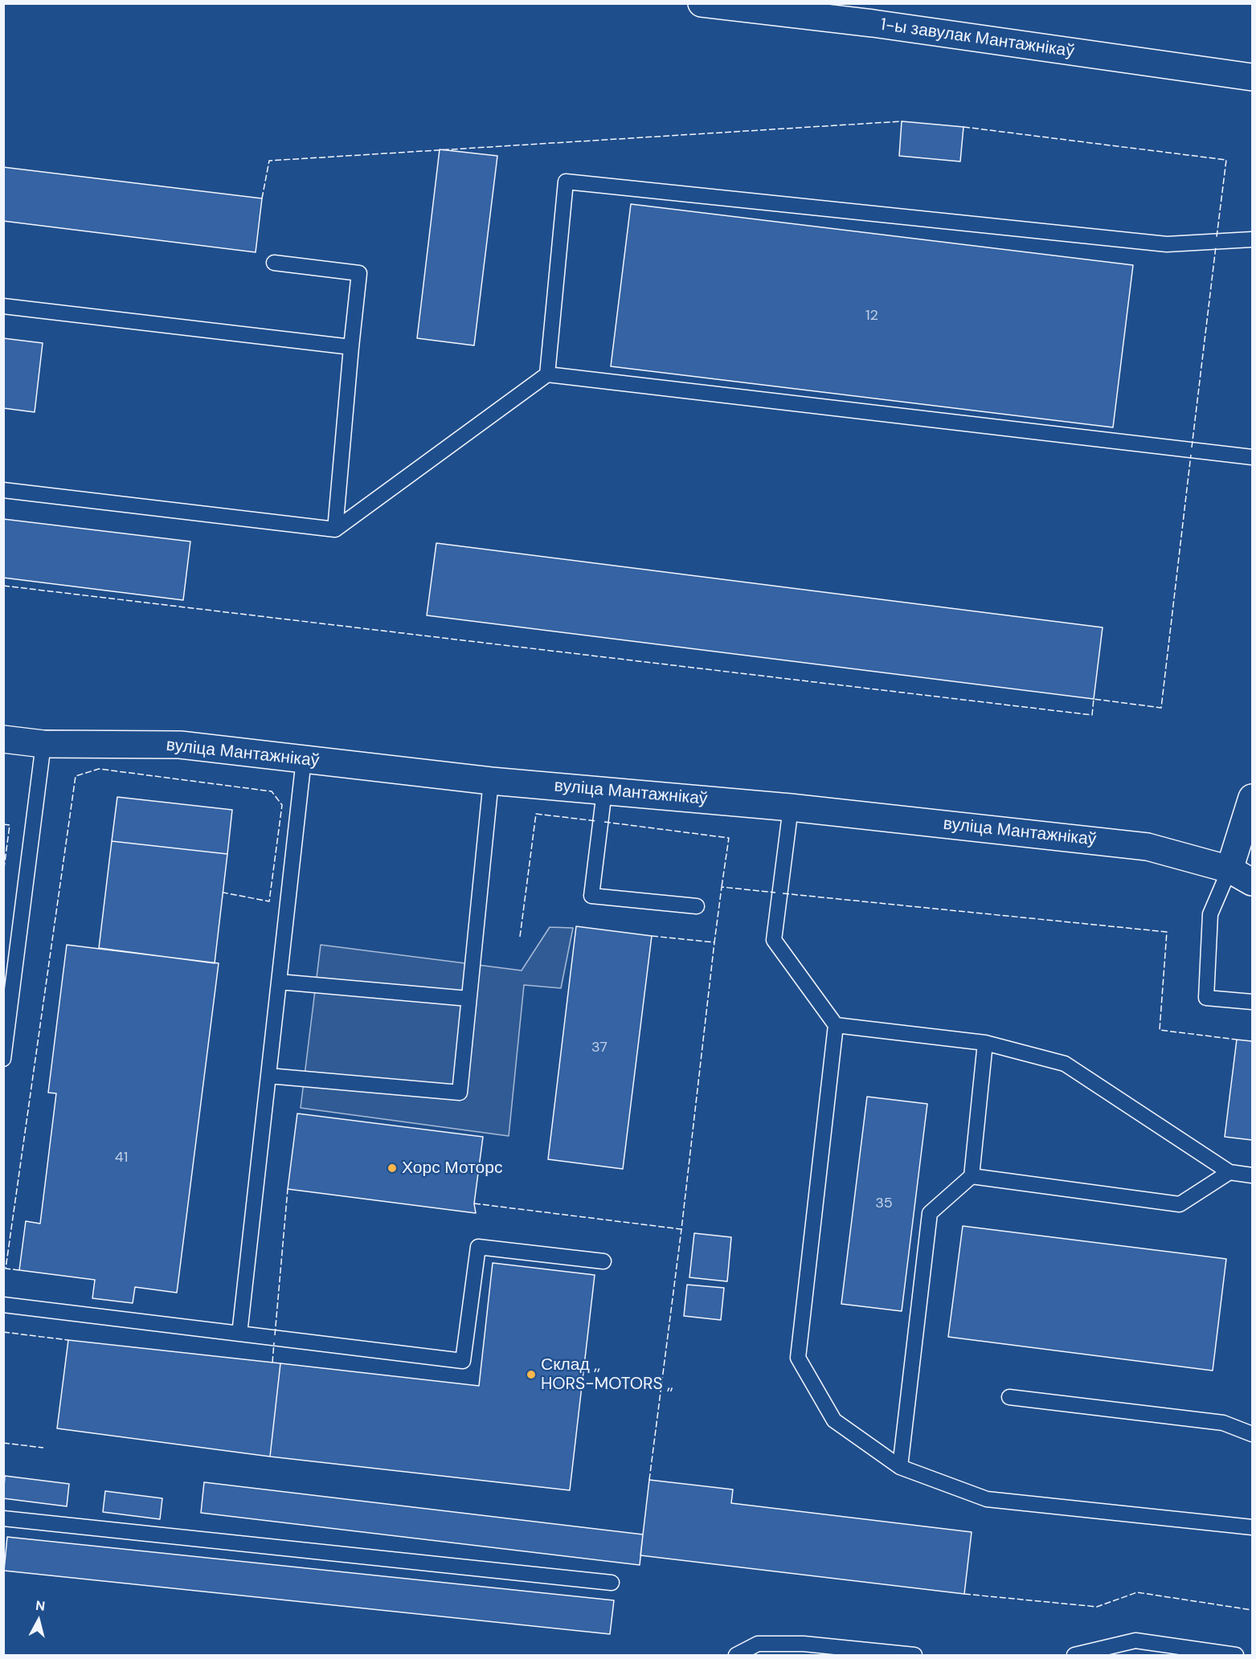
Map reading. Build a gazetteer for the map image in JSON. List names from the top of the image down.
{
  "streets": {
    "street": ["1-ы завулак Мантажнікаў", "вуліца Мантажнікаў"]
  },
  "places": ["Хорс Моторс", "Склад ,, HORS-MOTORS ,,"],
  "house_numbers": [
    "12",
    "37",
    "41",
    "35"
  ],
  "north": "top"
}
